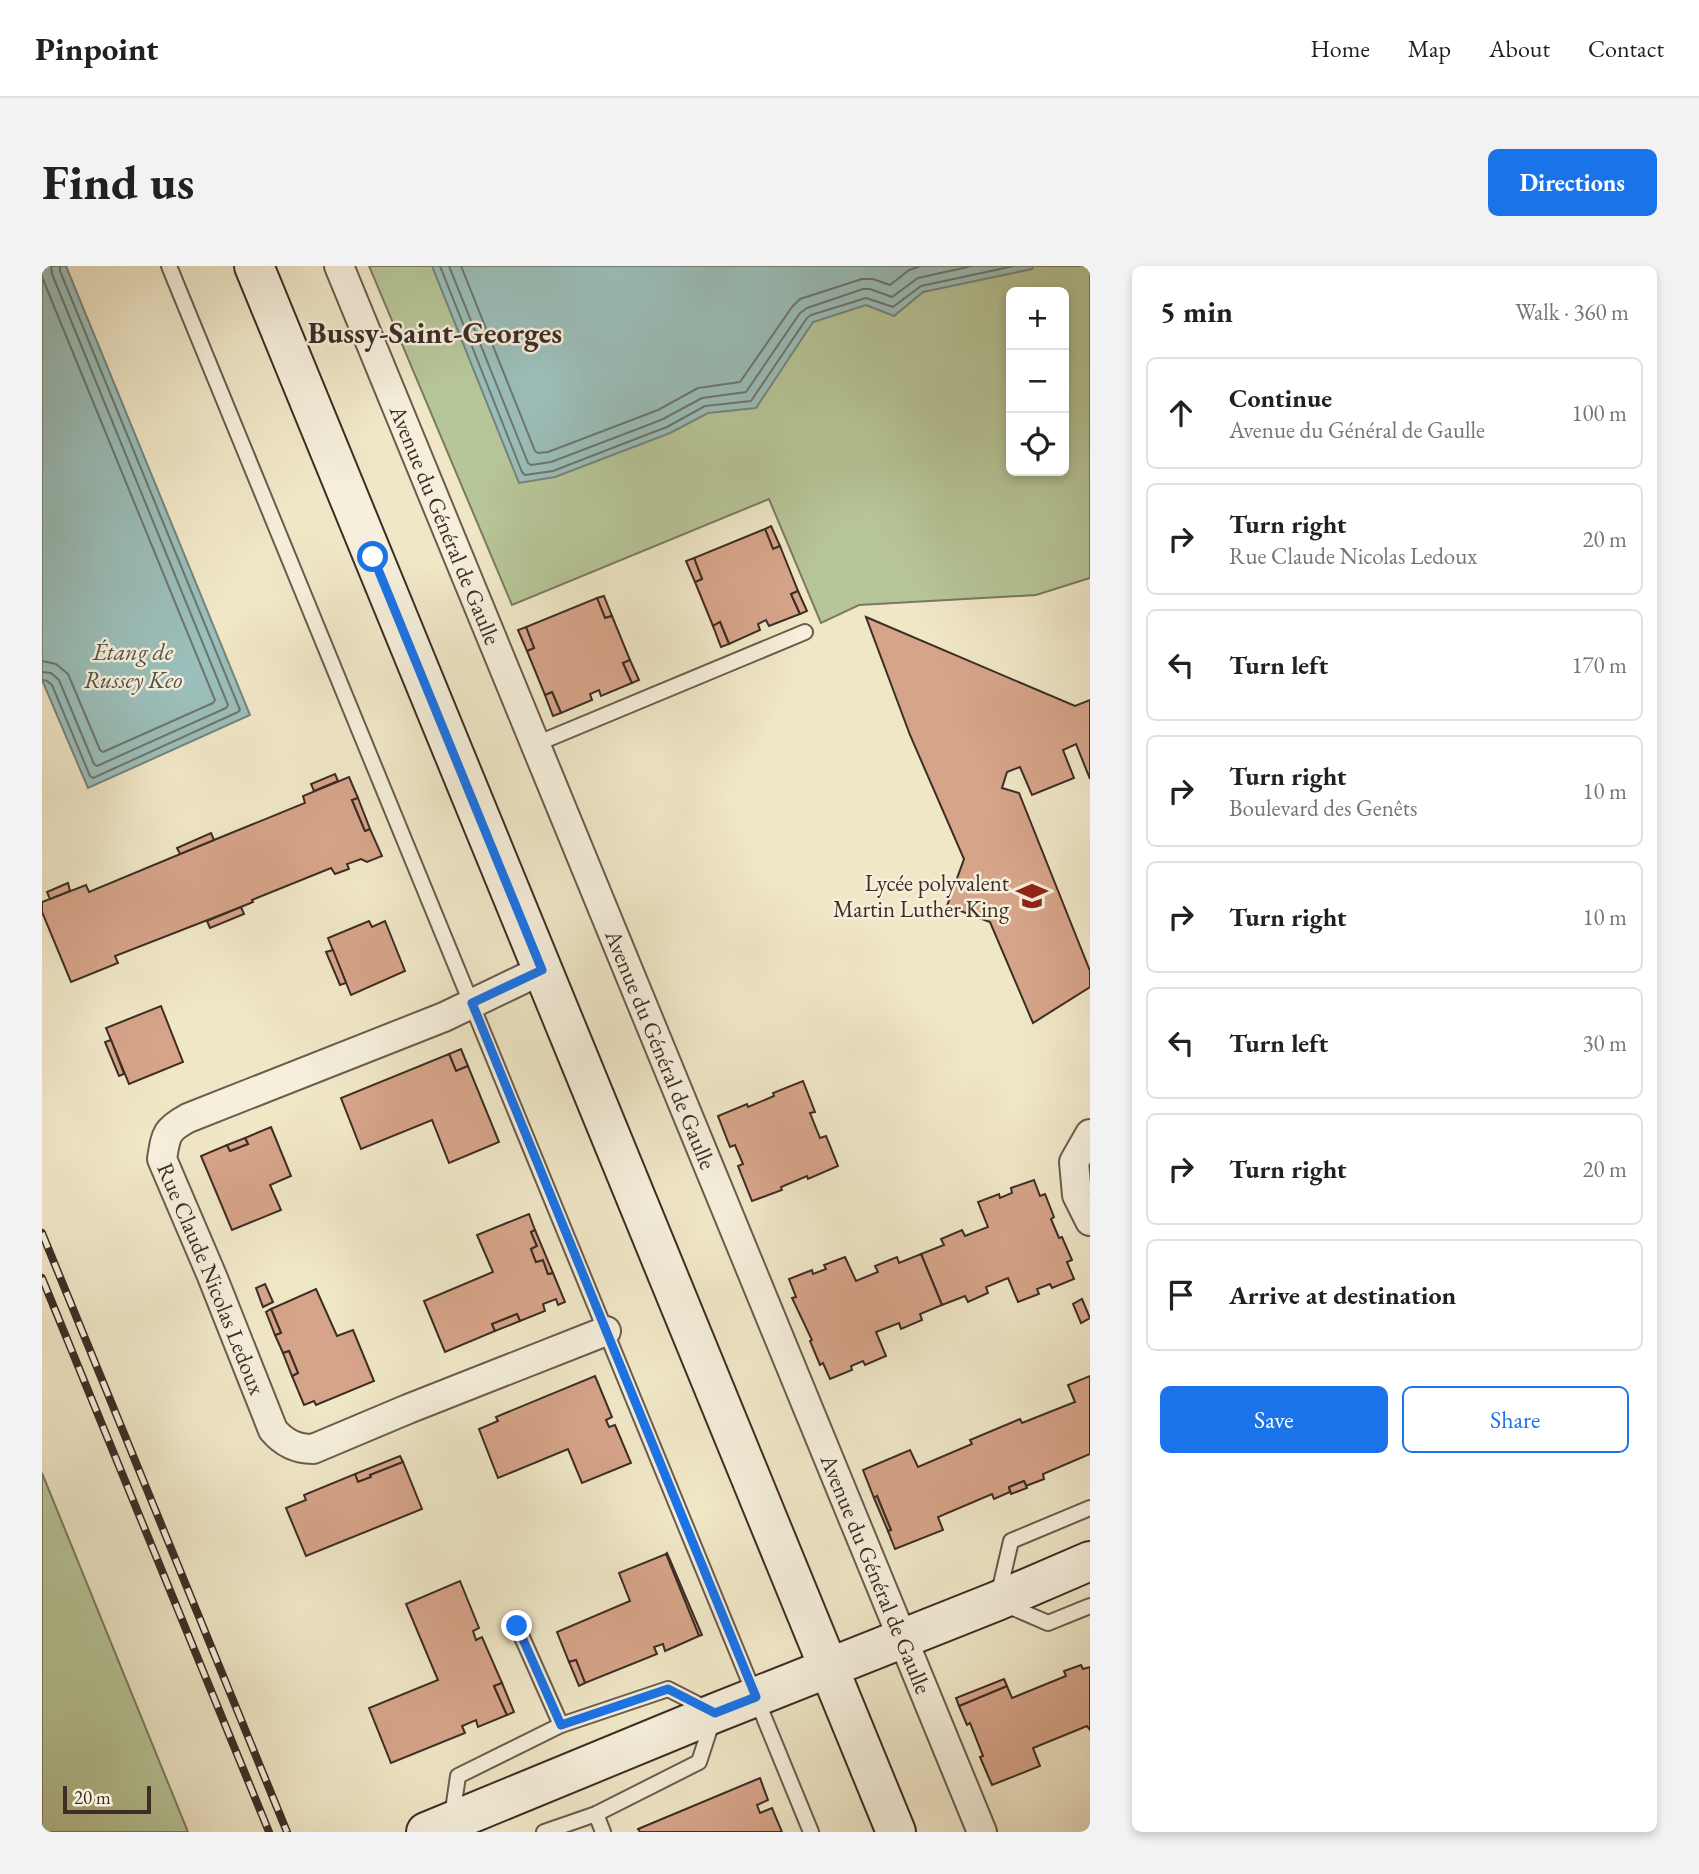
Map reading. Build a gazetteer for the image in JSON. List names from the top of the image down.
{
  "streets": {
    "street": ["Avenue du Général de Gaulle", "Rue Claude Nicolas Ledoux"]
  },
  "districts": ["Bussy-Saint-Georges"],
  "water": ["Étang de Russey Keo"],
  "places": {
    "school or university": ["Lycée polyvalent Martin Luther King"]
  },
  "scale_bar": "20 m",
  "page": {
    "header": "Pinpoint",
    "nav": [
      "Home",
      "Map",
      "About",
      "Contact"
    ],
    "buttons": [
      "Directions",
      ["Save", "Share"]
    ],
    "title": "Find us",
    "heading": ["5 min", "Walk · 360 m"],
    "map_buttons": ["+", "−"],
    "list": [
      ["Continue", "Avenue du Général de Gaulle", "100 m"],
      ["Turn right", "Rue Claude Nicolas Ledoux", "20 m"],
      ["Turn left", "170 m"],
      ["Turn right", "Boulevard des Genêts", "10 m"],
      ["Turn right", "10 m"],
      ["Turn left", "30 m"],
      ["Turn right", "20 m"],
      "Arrive at destination"
    ],
    "scale": "20 m"
  }
}
